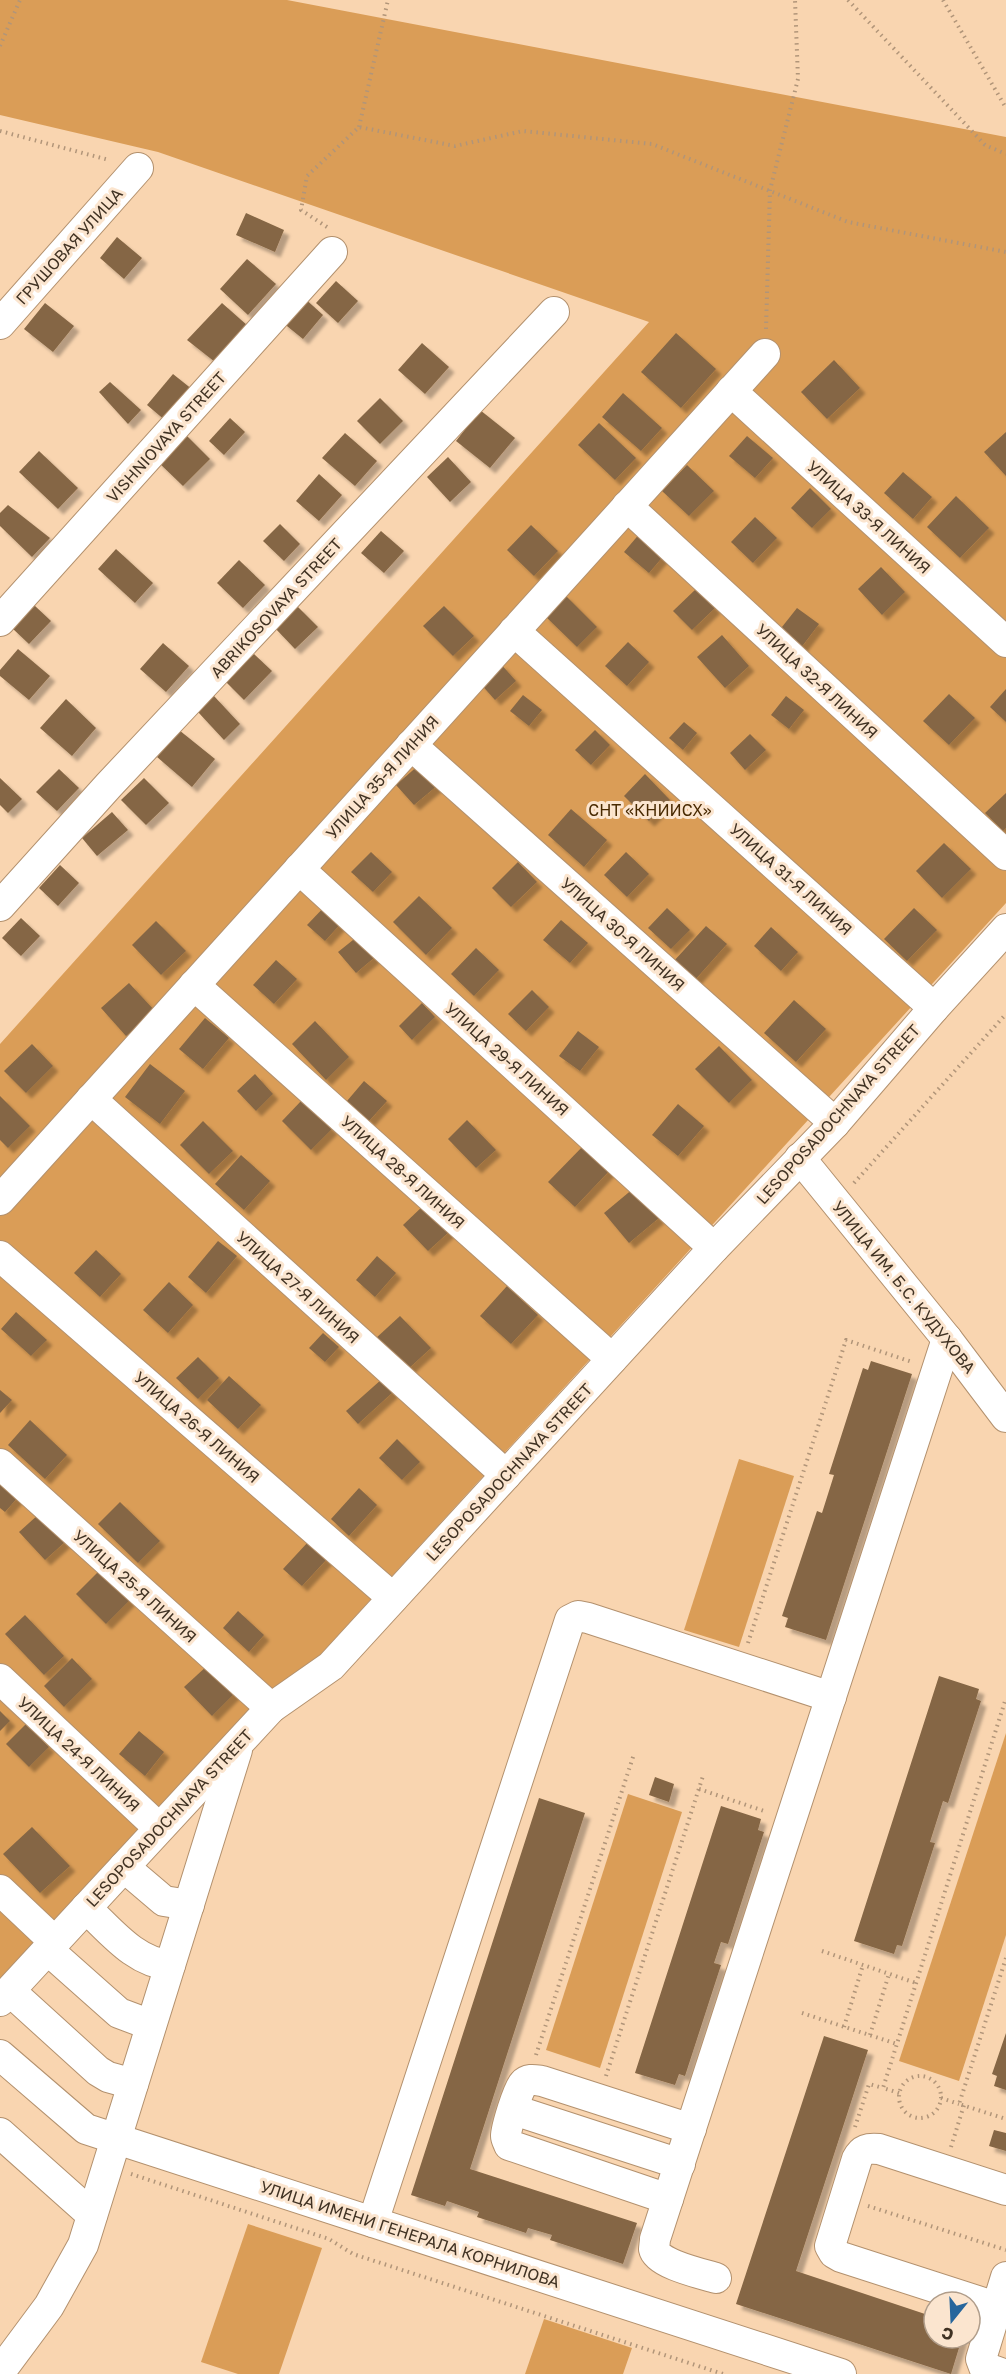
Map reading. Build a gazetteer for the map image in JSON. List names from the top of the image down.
{
  "streets": {
    "street": [
      "ГРУШОВАЯ УЛИЦА",
      "VISHNIOVAYA STREET",
      "УЛИЦА 33-Я ЛИНИЯ",
      "ABRIKOSOVAYA STREET",
      "УЛИЦА 32-Я ЛИНИЯ",
      "УЛИЦА 35-Я ЛИНИЯ",
      "УЛИЦА 31-Я ЛИНИЯ",
      "УЛИЦА 30-Я ЛИНИЯ",
      "УЛИЦА 29-Я ЛИНИЯ",
      "LESOPOSADOCHNAYA STREET",
      "УЛИЦА 28-Я ЛИНИЯ",
      "УЛИЦА 27-Я ЛИНИЯ",
      "УЛИЦА ИМ. Б.С. КУДУХОВА",
      "УЛИЦА 26-Я ЛИНИЯ",
      "УЛИЦА 25-Я ЛИНИЯ",
      "УЛИЦА 24-Я ЛИНИЯ",
      "УЛИЦА ИМЕНИ ГЕНЕРАЛА КОРНИЛОВА"
    ]
  },
  "crossings": [
    ["УЛИЦА 33-Я ЛИНИЯ", "УЛИЦА 35-Я ЛИНИЯ"],
    ["УЛИЦА 32-Я ЛИНИЯ", "УЛИЦА 35-Я ЛИНИЯ"],
    ["УЛИЦА 35-Я ЛИНИЯ", "УЛИЦА 31-Я ЛИНИЯ"],
    ["УЛИЦА 35-Я ЛИНИЯ", "УЛИЦА 30-Я ЛИНИЯ"],
    ["УЛИЦА 35-Я ЛИНИЯ", "УЛИЦА 29-Я ЛИНИЯ"],
    ["УЛИЦА 35-Я ЛИНИЯ", "УЛИЦА 28-Я ЛИНИЯ"],
    ["УЛИЦА 35-Я ЛИНИЯ", "УЛИЦА 27-Я ЛИНИЯ"],
    ["УЛИЦА 31-Я ЛИНИЯ", "LESOPOSADOCHNAYA STREET"],
    ["УЛИЦА 30-Я ЛИНИЯ", "LESOPOSADOCHNAYA STREET"],
    ["УЛИЦА 29-Я ЛИНИЯ", "LESOPOSADOCHNAYA STREET"],
    ["LESOPOSADOCHNAYA STREET", "УЛИЦА 28-Я ЛИНИЯ"],
    ["LESOPOSADOCHNAYA STREET", "УЛИЦА 27-Я ЛИНИЯ"],
    ["LESOPOSADOCHNAYA STREET", "УЛИЦА ИМ. Б.С. КУДУХОВА"],
    ["LESOPOSADOCHNAYA STREET", "УЛИЦА 26-Я ЛИНИЯ"],
    ["LESOPOSADOCHNAYA STREET", "УЛИЦА 25-Я ЛИНИЯ"],
    ["LESOPOSADOCHNAYA STREET", "УЛИЦА 24-Я ЛИНИЯ"]
  ],
  "parks": ["СНТ «КНИИСХ»"],
  "north": "bottom"
}
